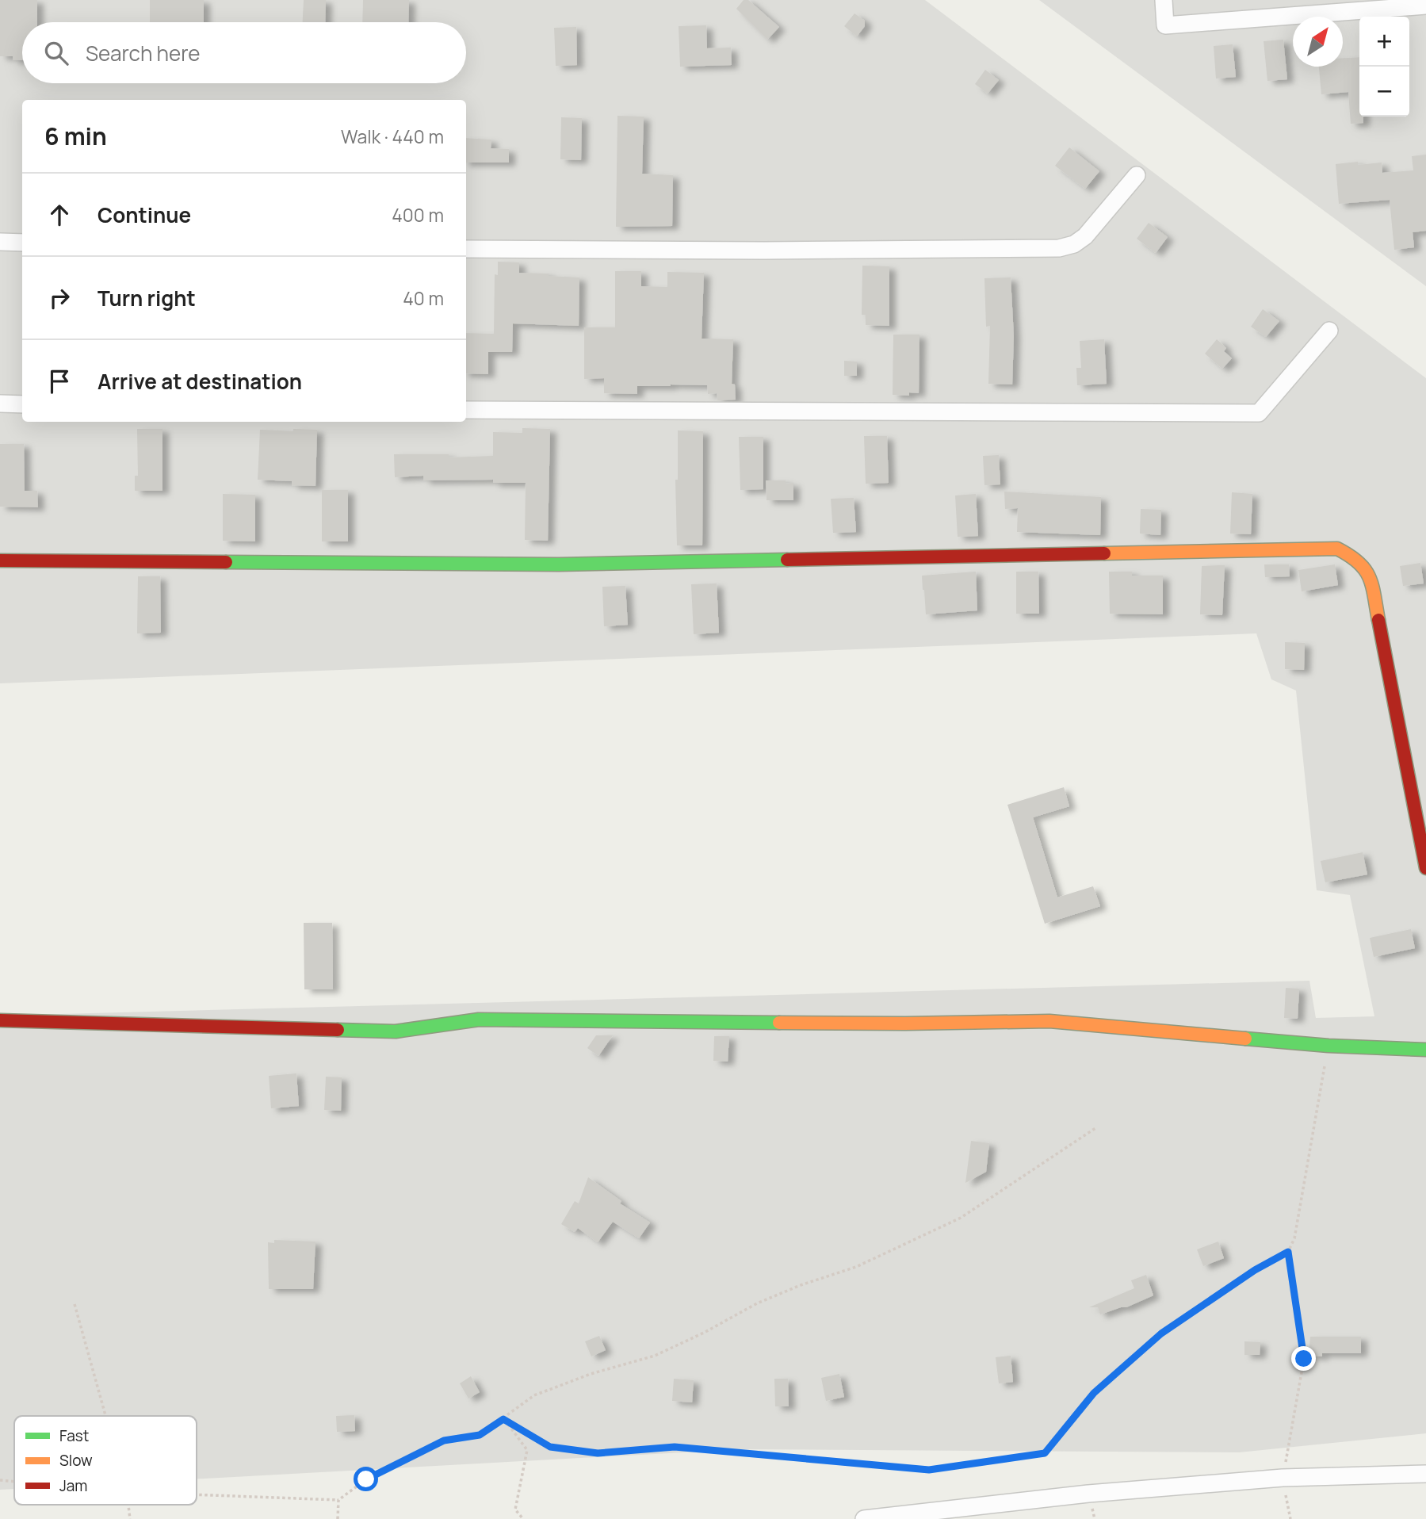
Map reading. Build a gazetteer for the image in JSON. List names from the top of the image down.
{
  "legend": ["Fast", "Slow", "Jam"],
  "north": "top right",
  "page": {
    "map_buttons": ["+", "−"],
    "search": "Search here",
    "heading": ["6 min", "Walk · 440 m"],
    "list": [
      ["Continue", "400 m"],
      ["Turn right", "40 m"],
      "Arrive at destination"
    ]
  }
}
